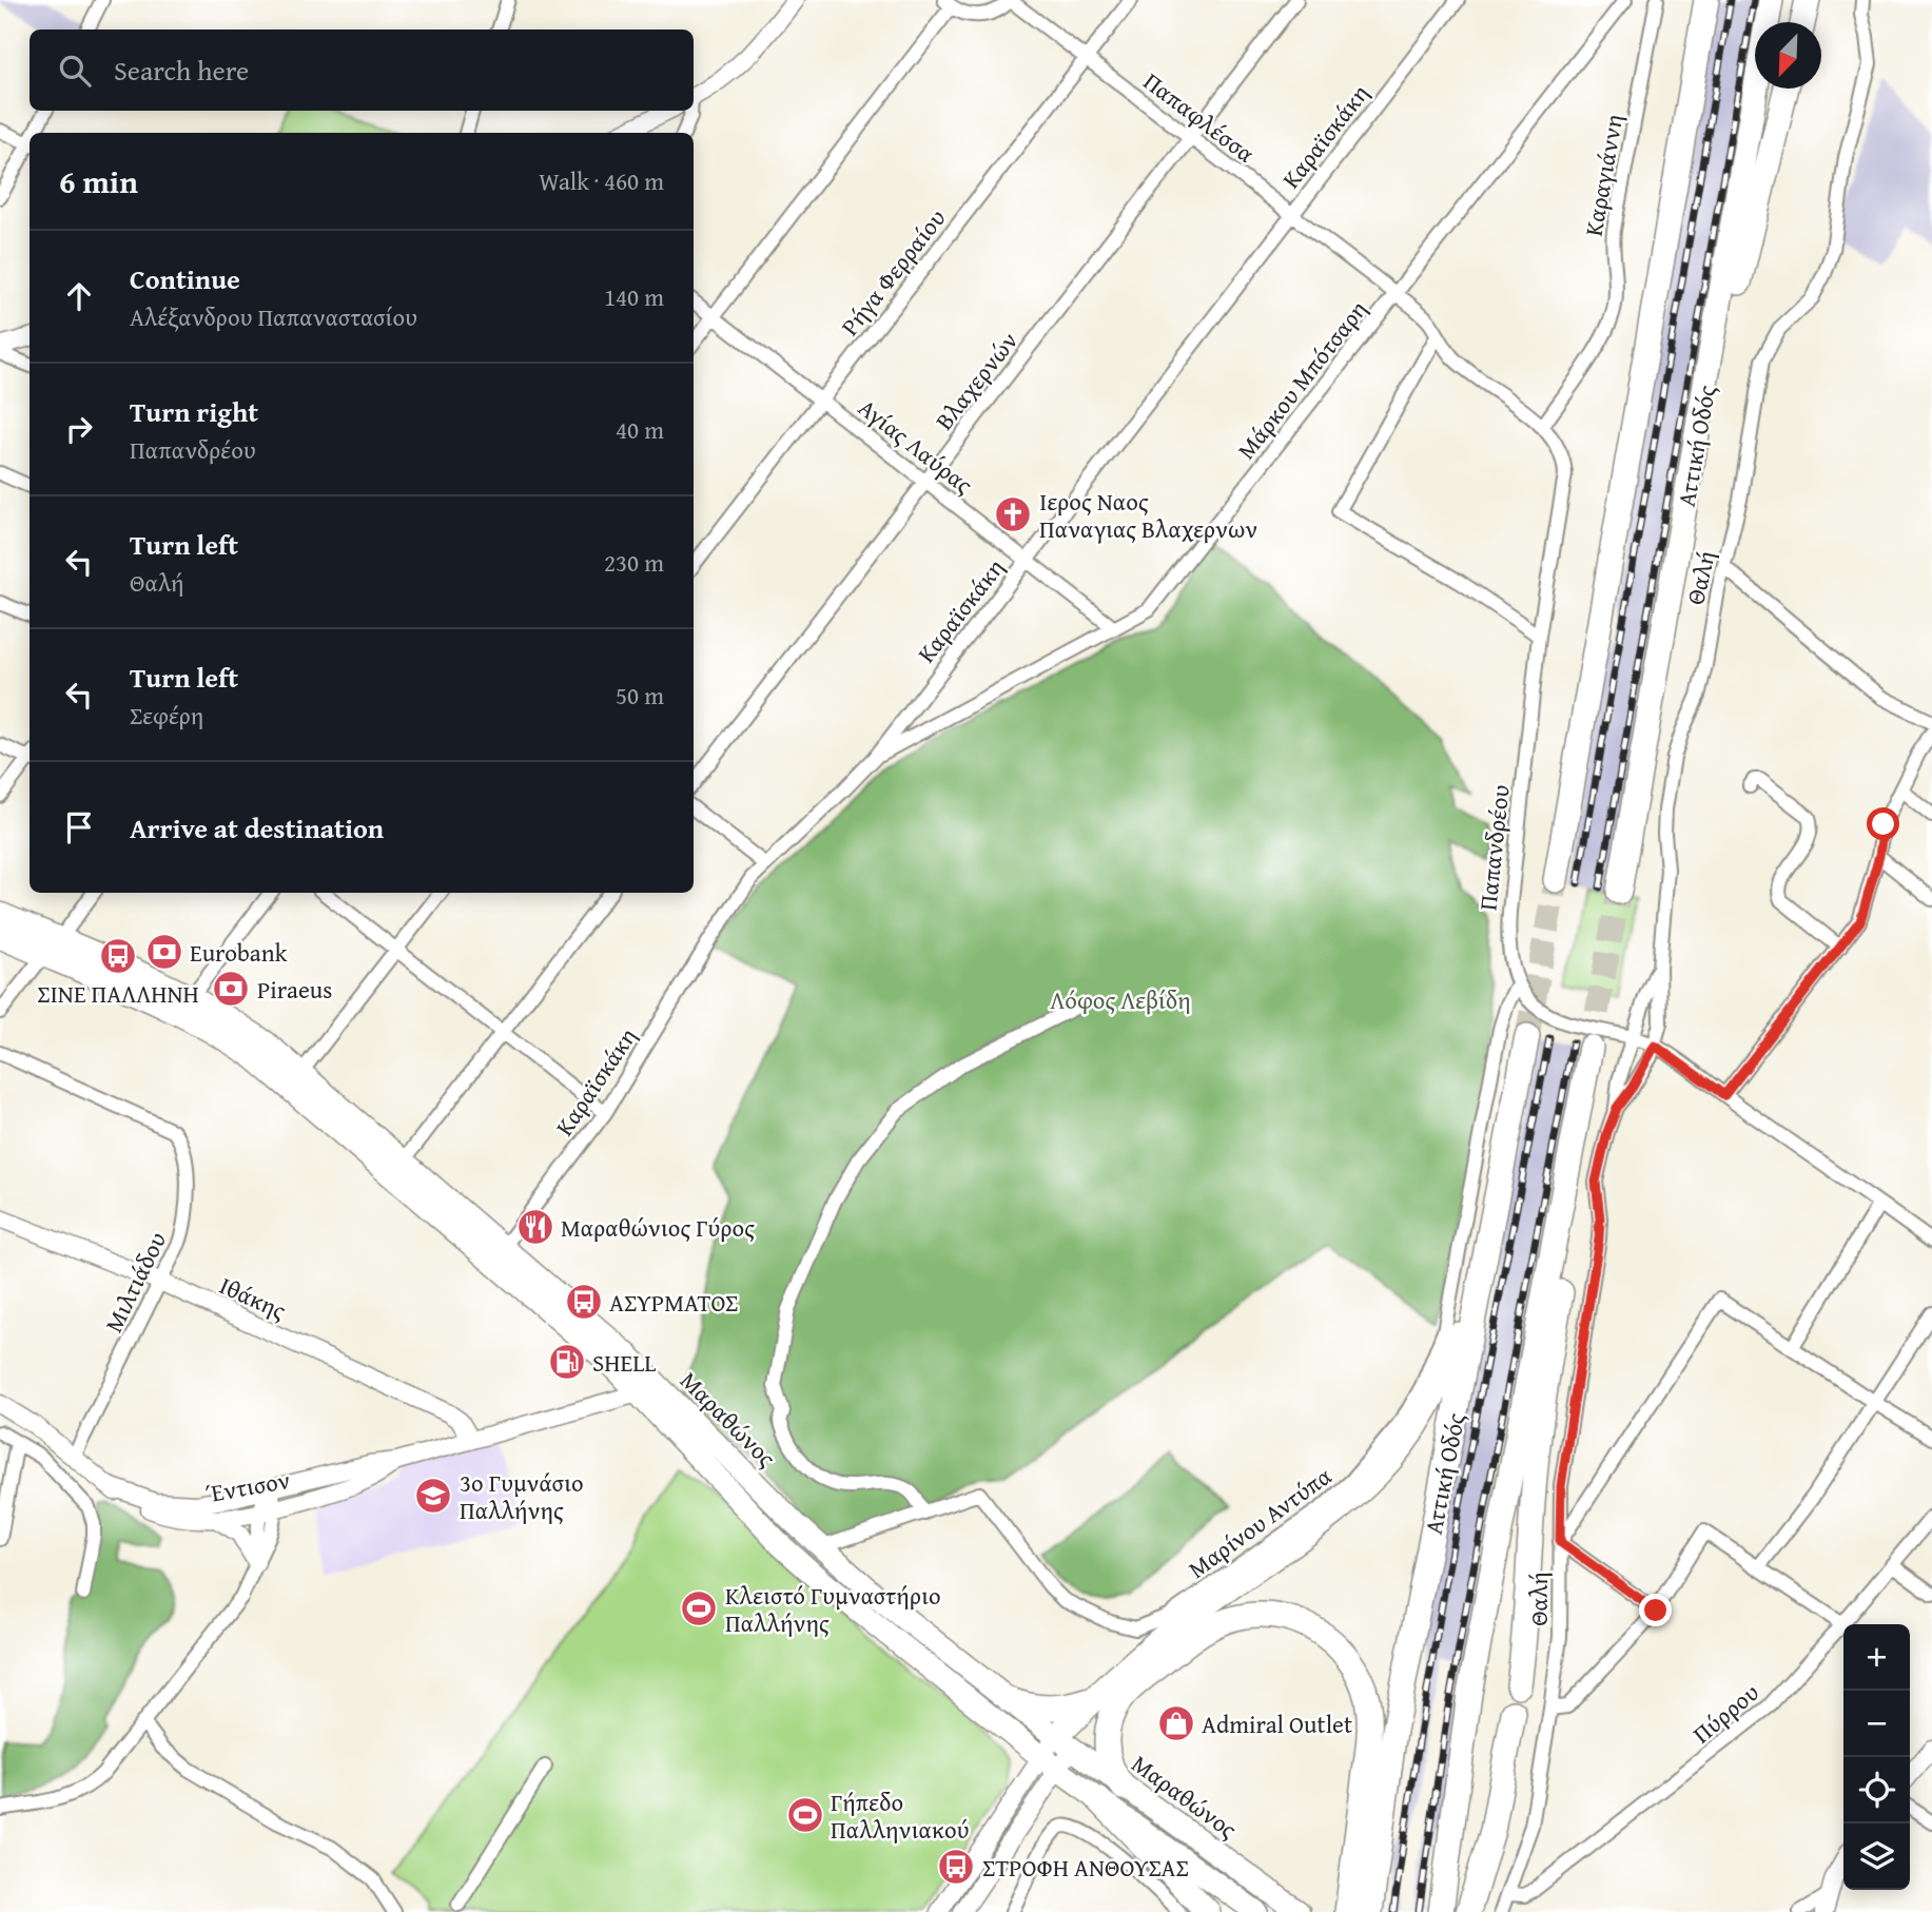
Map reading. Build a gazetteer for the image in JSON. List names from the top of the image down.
{
  "streets": {
    "highway": ["Αττική Οδός"],
    "main road": ["Μαραθώνος"],
    "street": [
      "Παπαφλέσσα",
      "Καραϊσκάκη",
      "Καραγιάννη",
      "Ρήγα Φερραίου",
      "Μάρκου Μπότσαρη",
      "Βλαχερνών",
      "Αγίας Λαύρας",
      "Θαλή",
      "Παπανδρέου",
      "Μιλτιάδου",
      "Ιθάκης",
      "Έντισον",
      "Μαρίνου Αντύπα",
      "Πύρρου"
    ]
  },
  "crossings": [
    ["Παπαφλέσσα", "Καραϊσκάκη"],
    ["Παπαφλέσσα", "Ρήγα Φερραίου"],
    ["Παπαφλέσσα", "Μάρκου Μπότσαρη"],
    ["Παπαφλέσσα", "Βλαχερνών"],
    ["Παπαφλέσσα", "Παπανδρέου"],
    ["Καραϊσκάκη", "Μάρκου Μπότσαρη"],
    ["Καραϊσκάκη", "Αγίας Λαύρας"],
    ["Καραϊσκάκη", "Μαραθώνος"],
    ["Καραγιάννη", "Παπανδρέου"],
    ["Ρήγα Φερραίου", "Αγίας Λαύρας"],
    ["Μάρκου Μπότσαρη", "Αγίας Λαύρας"],
    ["Μάρκου Μπότσαρη", "Παπανδρέου"],
    ["Βλαχερνών", "Αγίας Λαύρας"],
    ["Θαλή", "Πύρρου"],
    ["Παπανδρέου", "Μαρίνου Αντύπα"],
    ["Μιλτιάδου", "Ιθάκης"],
    ["Μιλτιάδου", "Έντισον"],
    ["Ιθάκης", "Έντισον"],
    ["Μαραθώνος", "Έντισον"],
    ["Μαραθώνος", "Μαρίνου Αντύπα"]
  ],
  "parks": ["Λόφος Λεβίδη"],
  "places": {
    "church": ["Ιερος Ναος Παναγιας Βλαχερνων"],
    "bank": ["Eurobank", "Piraeus"],
    "bus stop": ["ΣΙΝΕ ΠΑΛΛΗΝΗ", "ΑΣΥΡΜΑΤΟΣ", "ΣΤΡΟΦΗ ΑΝΘΟΥΣΑΣ"],
    "restaurant": ["Μαραθώνιος Γύρος"],
    "fuel station": ["SHELL"],
    "school or university": ["3ο Γυμνάσιο Παλλήνης"],
    "sports": ["Κλειστό Γυμναστήριο Παλλήνης", "Γήπεδο Παλληνιακού"],
    "shop": ["Admiral Outlet"]
  },
  "north": "bottom left",
  "page": {
    "search": "Search here",
    "heading": ["6 min", "Walk · 460 m"],
    "list": [
      ["Continue", "Αλέξανδρου Παπαναστασίου", "140 m"],
      ["Turn right", "Παπανδρέου", "40 m"],
      ["Turn left", "Θαλή", "230 m"],
      ["Turn left", "Σεφέρη", "50 m"],
      "Arrive at destination"
    ],
    "map_buttons": ["+", "−"]
  }
}
